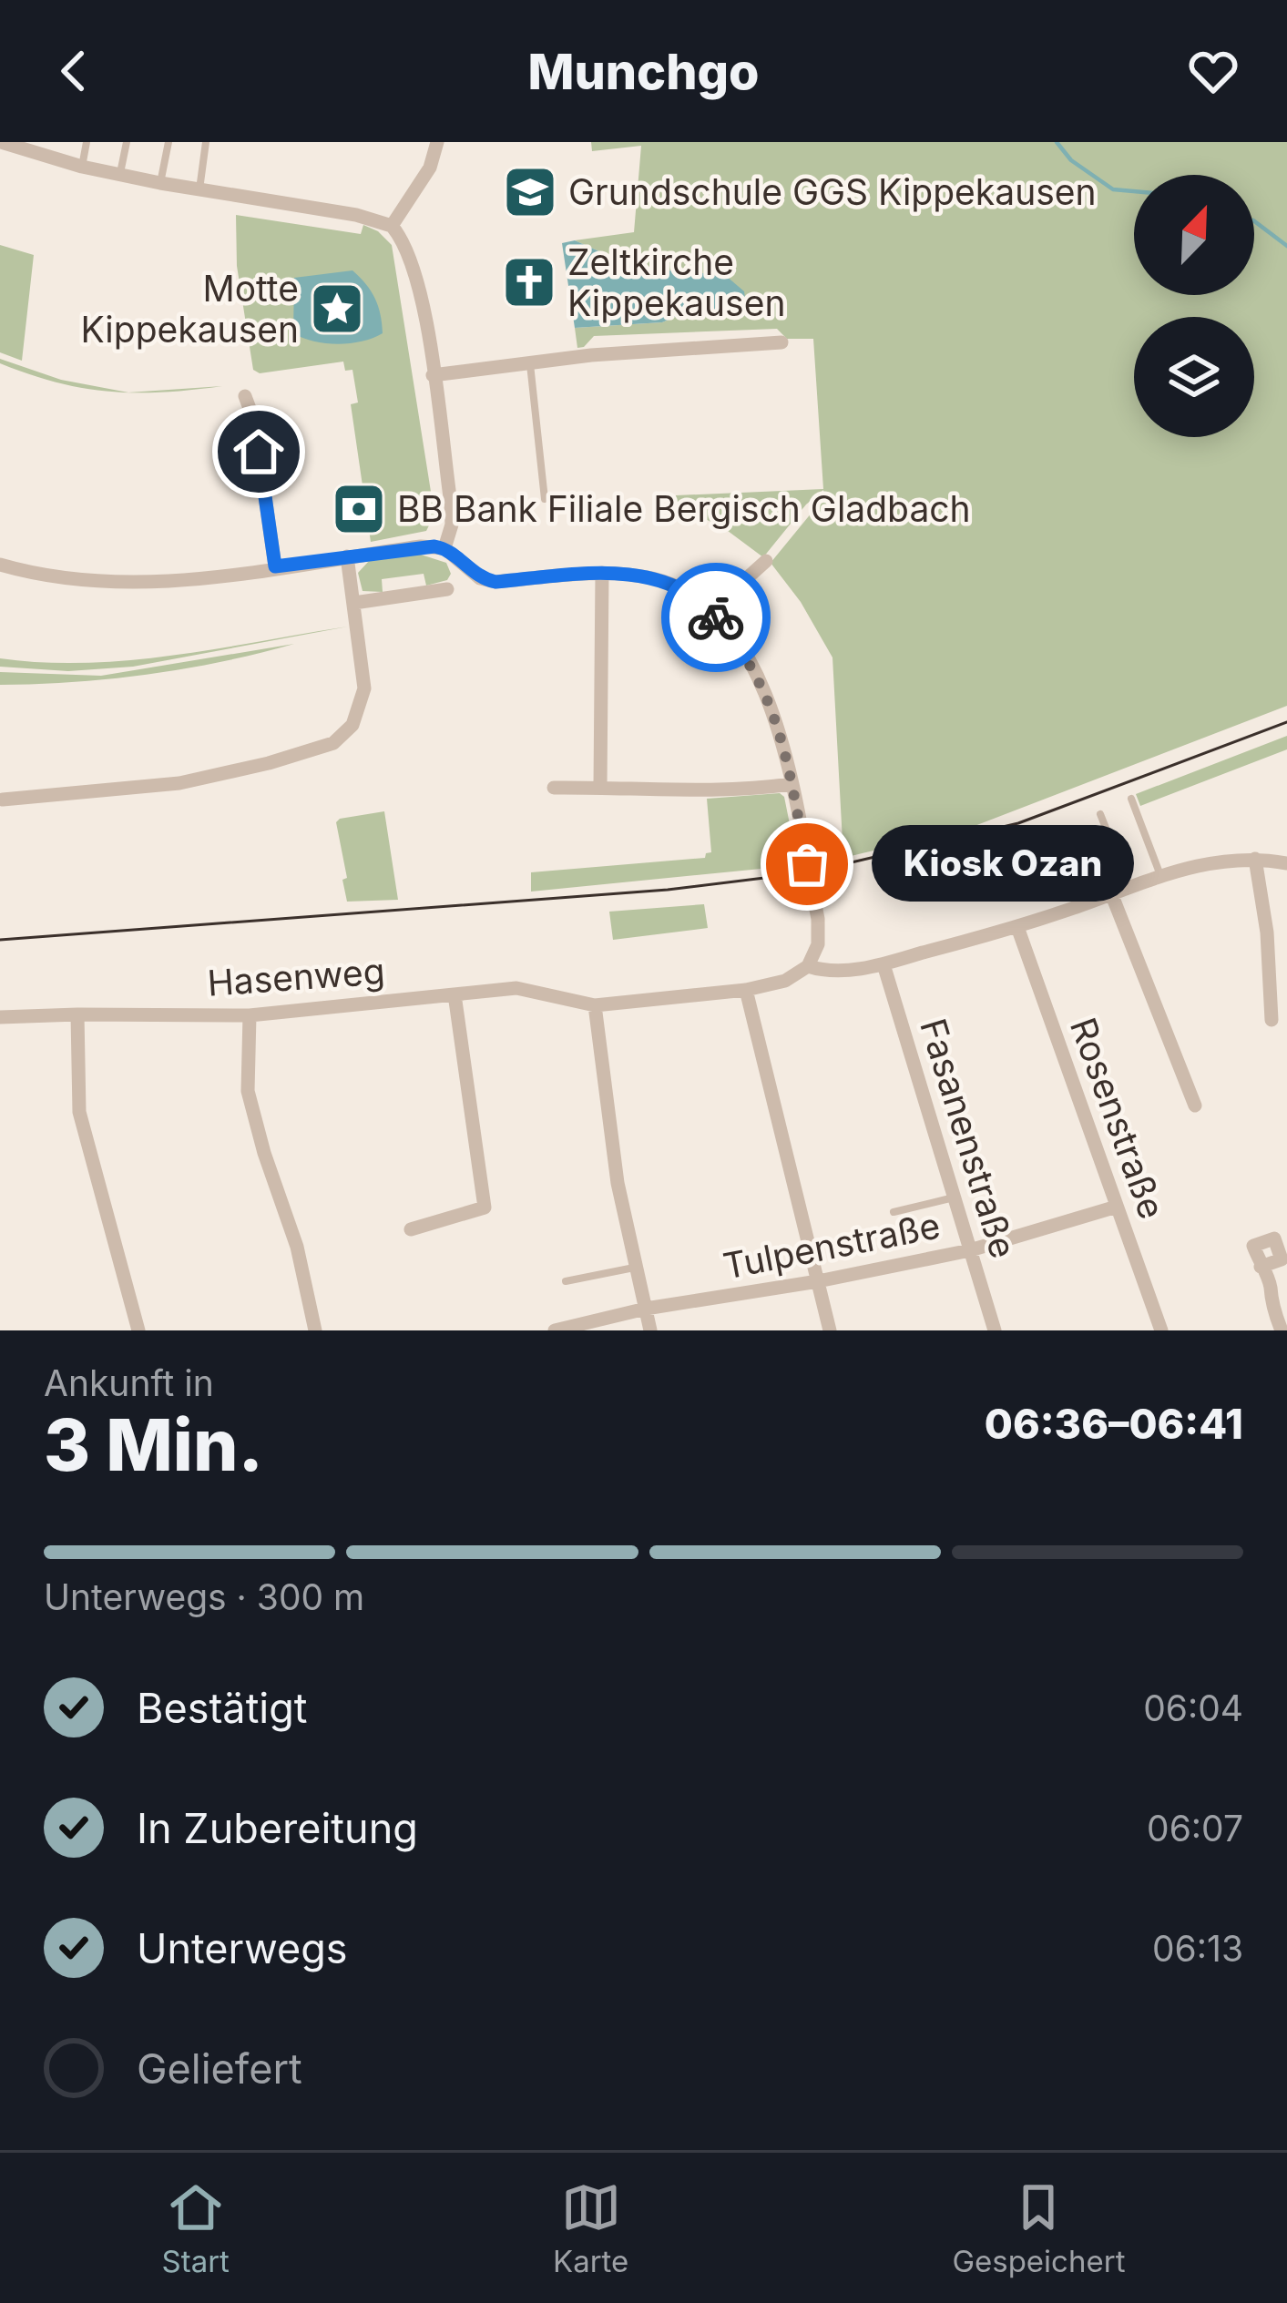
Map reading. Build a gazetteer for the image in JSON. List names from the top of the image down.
{
  "streets": {
    "street": [
      "Hasenweg",
      "Rosenstraße",
      "Fasanenstraße",
      "Tulpenstraße"
    ]
  },
  "crossings": [
    ["Rosenstraße", "Tulpenstraße"],
    ["Fasanenstraße", "Tulpenstraße"]
  ],
  "places": {
    "school or university": ["Grundschule GGS Kippekausen"],
    "church": ["Zeltkirche Kippekausen"],
    "place": ["Motte Kippekausen"],
    "bank": ["BB Bank Filiale Bergisch Gladbach"],
    "other": ["Kiosk Ozan"]
  },
  "north": "top right",
  "page": {
    "header": "Munchgo",
    "bubble": "Kiosk Ozan",
    "heading": ["3 Min.", "Ankunft in", "06:36–06:41"],
    "bar": "Unterwegs · 300 m",
    "list": [
      ["Bestätigt", "06:04"],
      ["In Zubereitung", "06:07"],
      ["Unterwegs", "06:13"],
      "Geliefert"
    ],
    "tabs": ["Start", "Karte", "Gespeichert"]
  }
}
